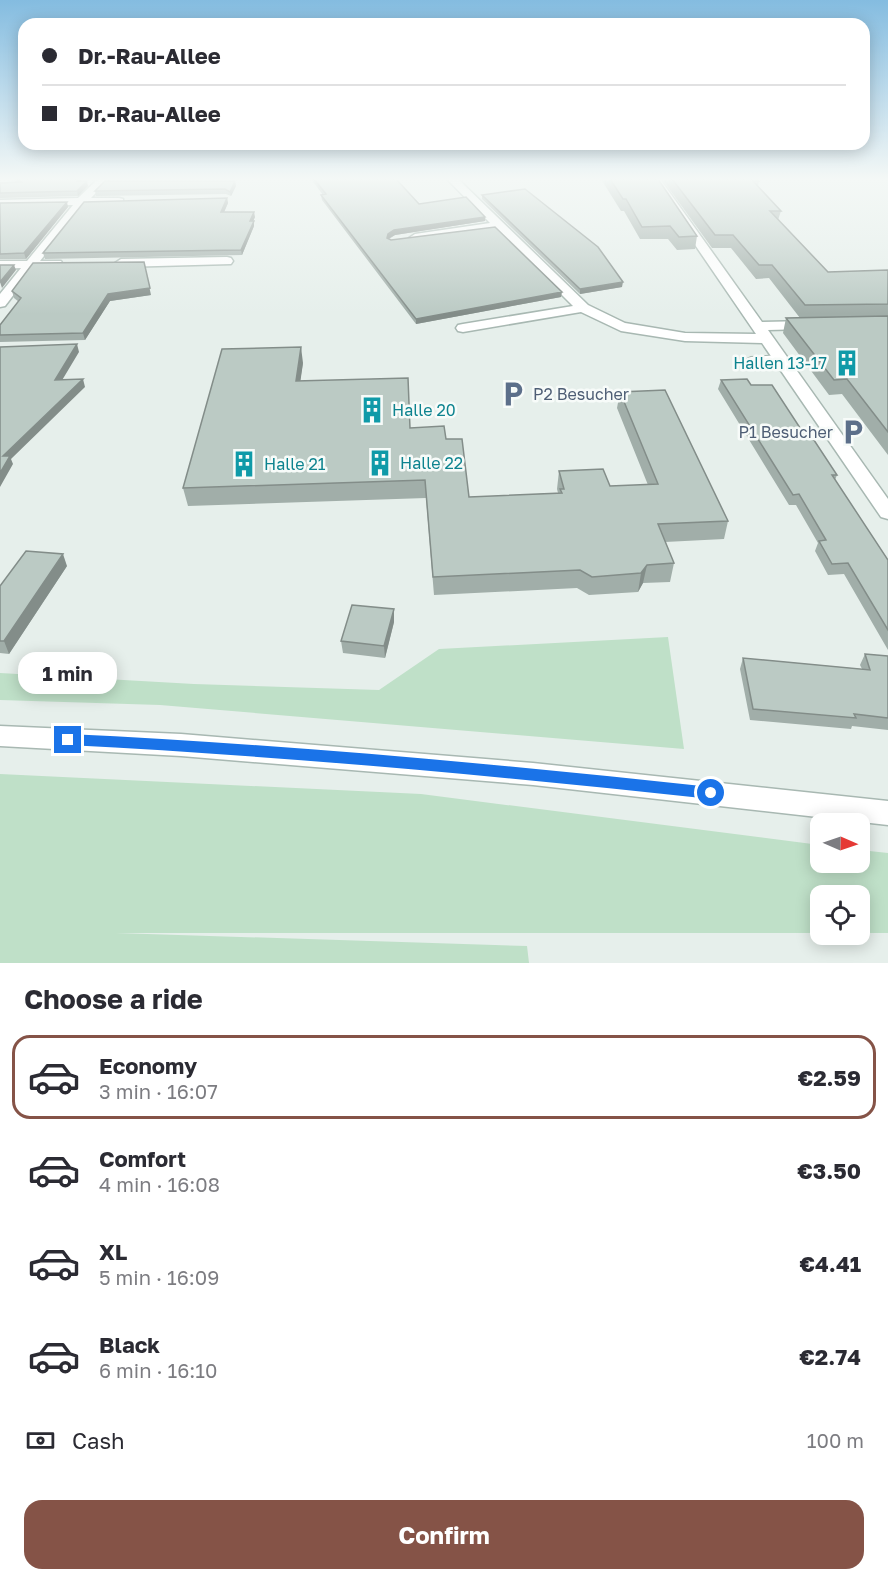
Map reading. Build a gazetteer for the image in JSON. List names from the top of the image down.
{
  "places": {
    "building": [
      "Hallen 13-17",
      "Halle 20",
      "Halle 22",
      "Halle 21"
    ],
    "parking": ["P2 Besucher", "P1 Besucher"]
  },
  "north": "right",
  "page": {
    "banner": ["Dr.-Rau-Allee", "Dr.-Rau-Allee"],
    "bubble": "1 min",
    "heading": "Choose a ride",
    "list": [
      {
        "name": "Economy",
        "note": "3 min · 16:07",
        "value": "€2.59"
      },
      {
        "name": "Comfort",
        "note": "4 min · 16:08",
        "value": "€3.50"
      },
      {
        "name": "XL",
        "note": "5 min · 16:09",
        "value": "€4.41"
      },
      {
        "name": "Black",
        "note": "6 min · 16:10",
        "value": "€2.74"
      }
    ],
    "pay": ["Cash", "100 m"],
    "buttons": "Confirm"
  }
}
